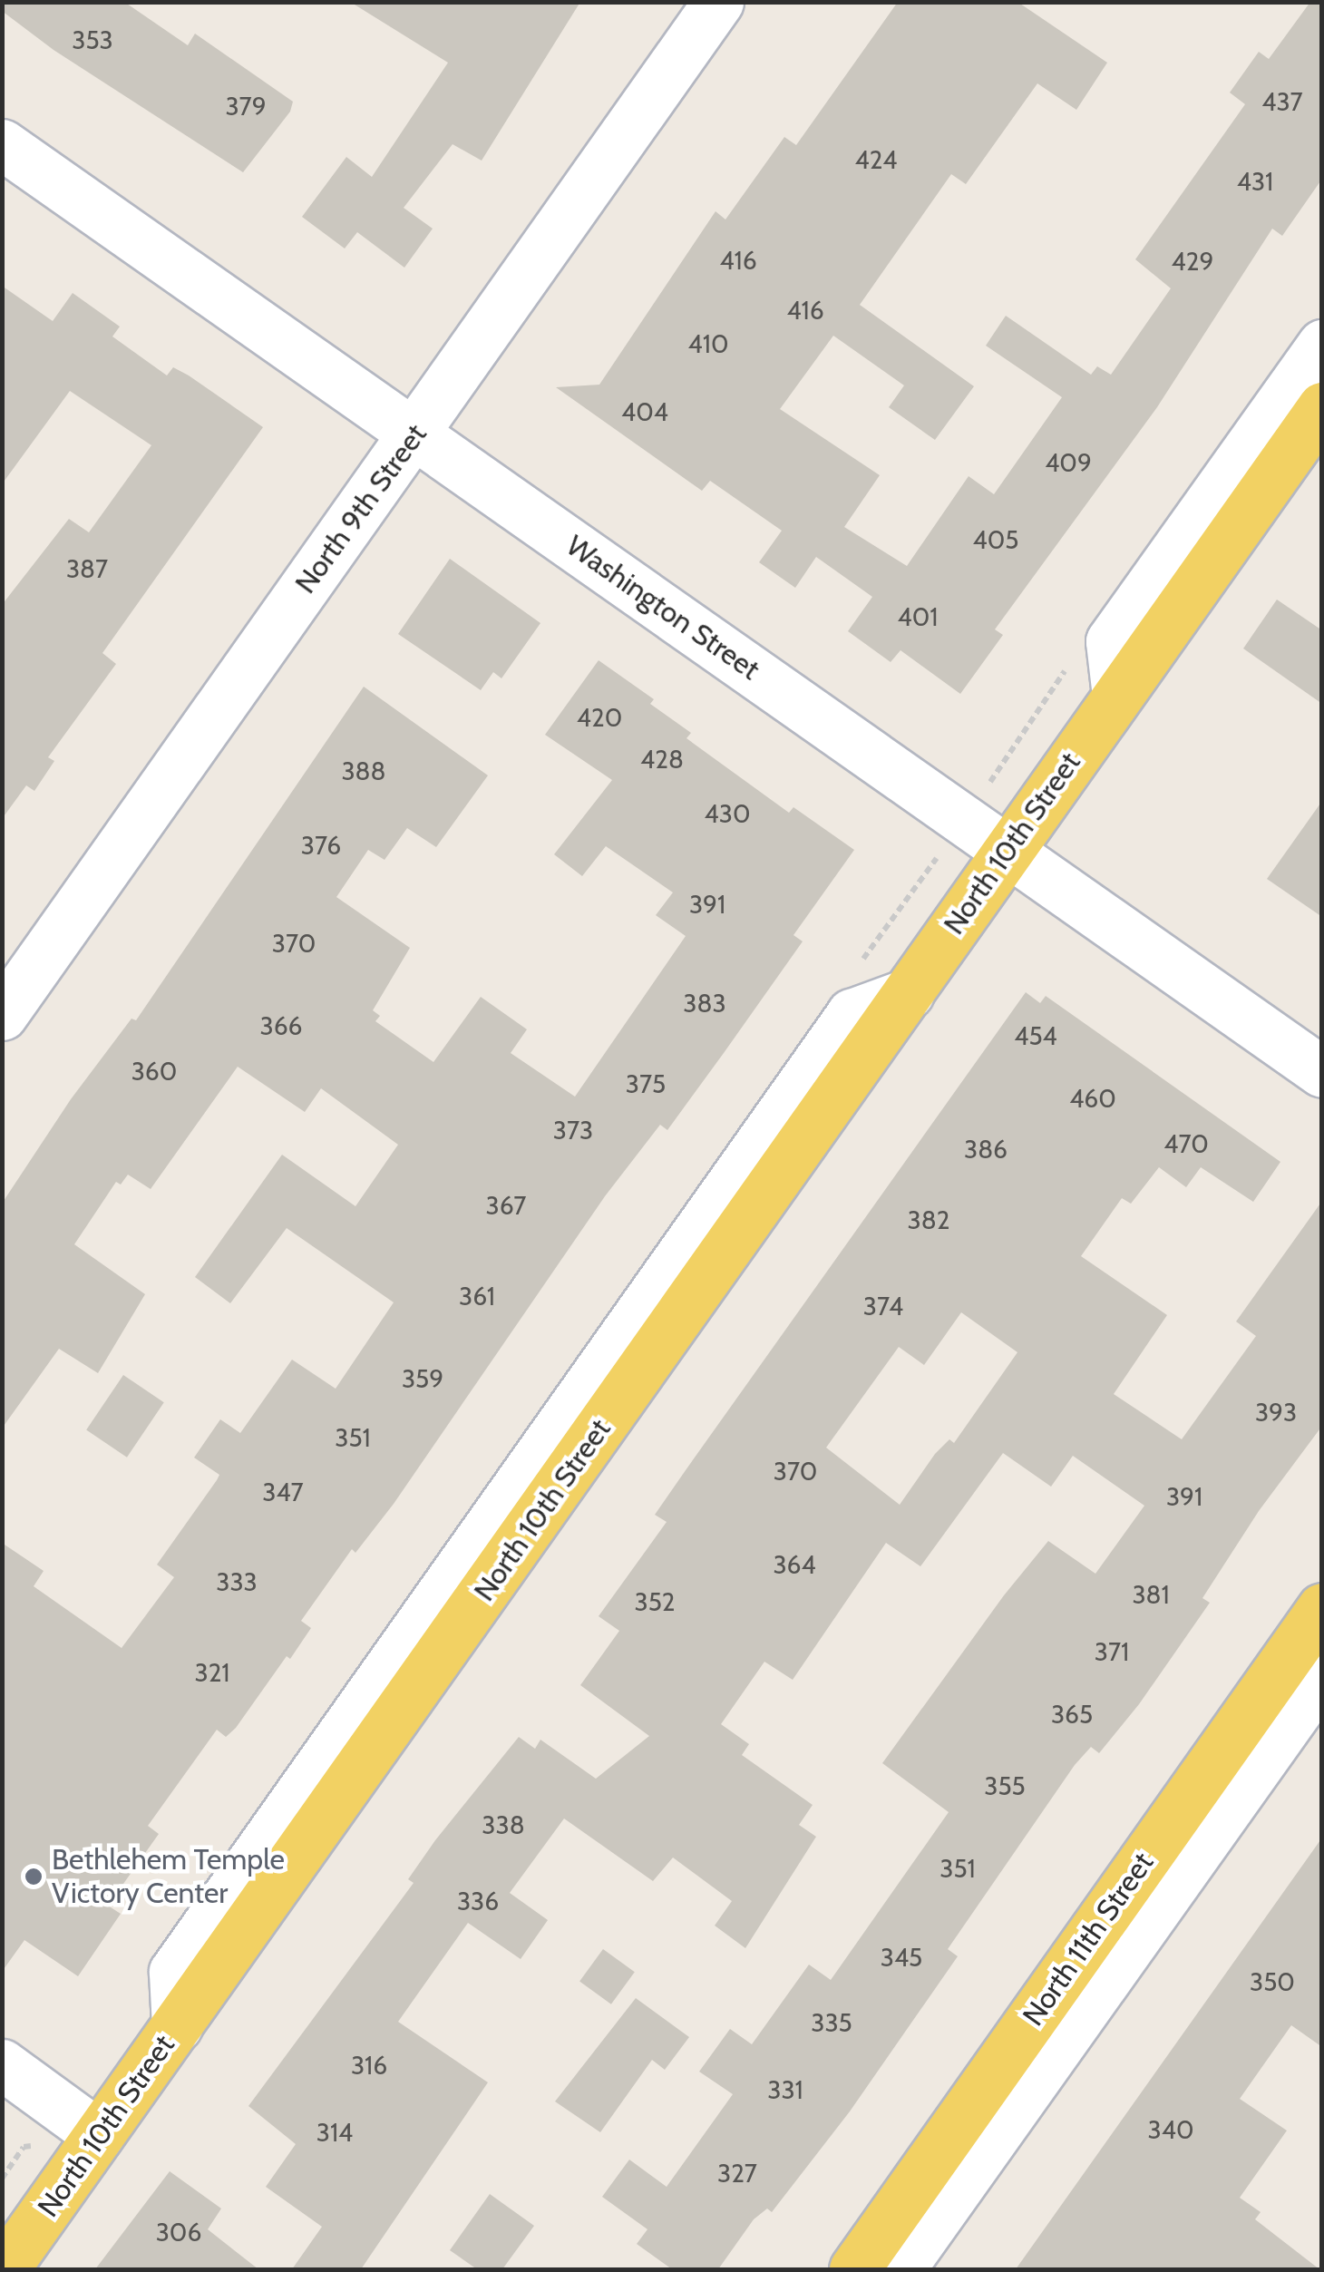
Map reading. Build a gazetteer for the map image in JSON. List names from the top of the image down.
{
  "streets": {
    "main road": ["North 10th Street", "North 11th Street"],
    "street": ["North 9th Street", "Washington Street"]
  },
  "crossings": [
    ["North 9th Street", "Washington Street"],
    ["Washington Street", "North 10th Street"]
  ],
  "places": ["Bethlehem Temple Victory Center"],
  "house_numbers": [
    "353",
    "437",
    "379",
    "424",
    "431",
    "416",
    "429",
    "416",
    "410",
    "404",
    "409",
    "405",
    "387",
    "401",
    "420",
    "428",
    "388",
    "430",
    "376",
    "391",
    "370",
    "383",
    "366",
    "454",
    "360",
    "375",
    "460",
    "373",
    "470",
    "386",
    "367",
    "382",
    "361",
    "374",
    "359",
    "393",
    "351",
    "370",
    "347",
    "391",
    "364",
    "333",
    "381",
    "352",
    "371",
    "321",
    "365",
    "355",
    "338",
    "351",
    "336",
    "345",
    "350",
    "335",
    "316",
    "331",
    "340",
    "314",
    "327",
    "306"
  ]
}
